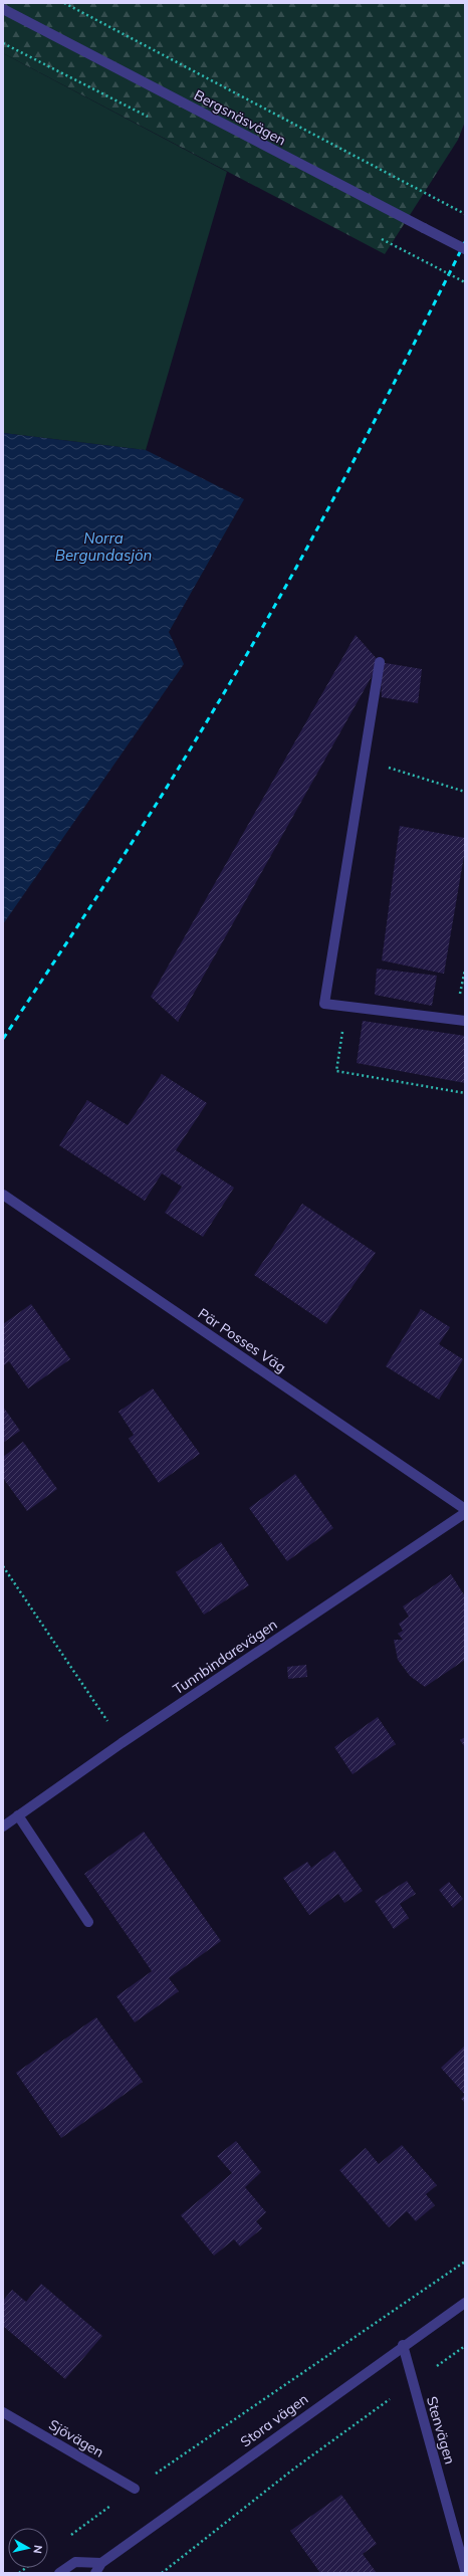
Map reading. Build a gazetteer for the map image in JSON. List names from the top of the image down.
{
  "streets": {
    "street": [
      "Bergsnäsvägen",
      "Pär Posses Väg",
      "Tunnbindarevägen",
      "Stora vägen",
      "Stenvägen",
      "Sjövägen"
    ]
  },
  "crossings": [
    ["Stora vägen", "Stenvägen"]
  ],
  "water": ["Norra Bergundasjön"],
  "north": "right"
}
